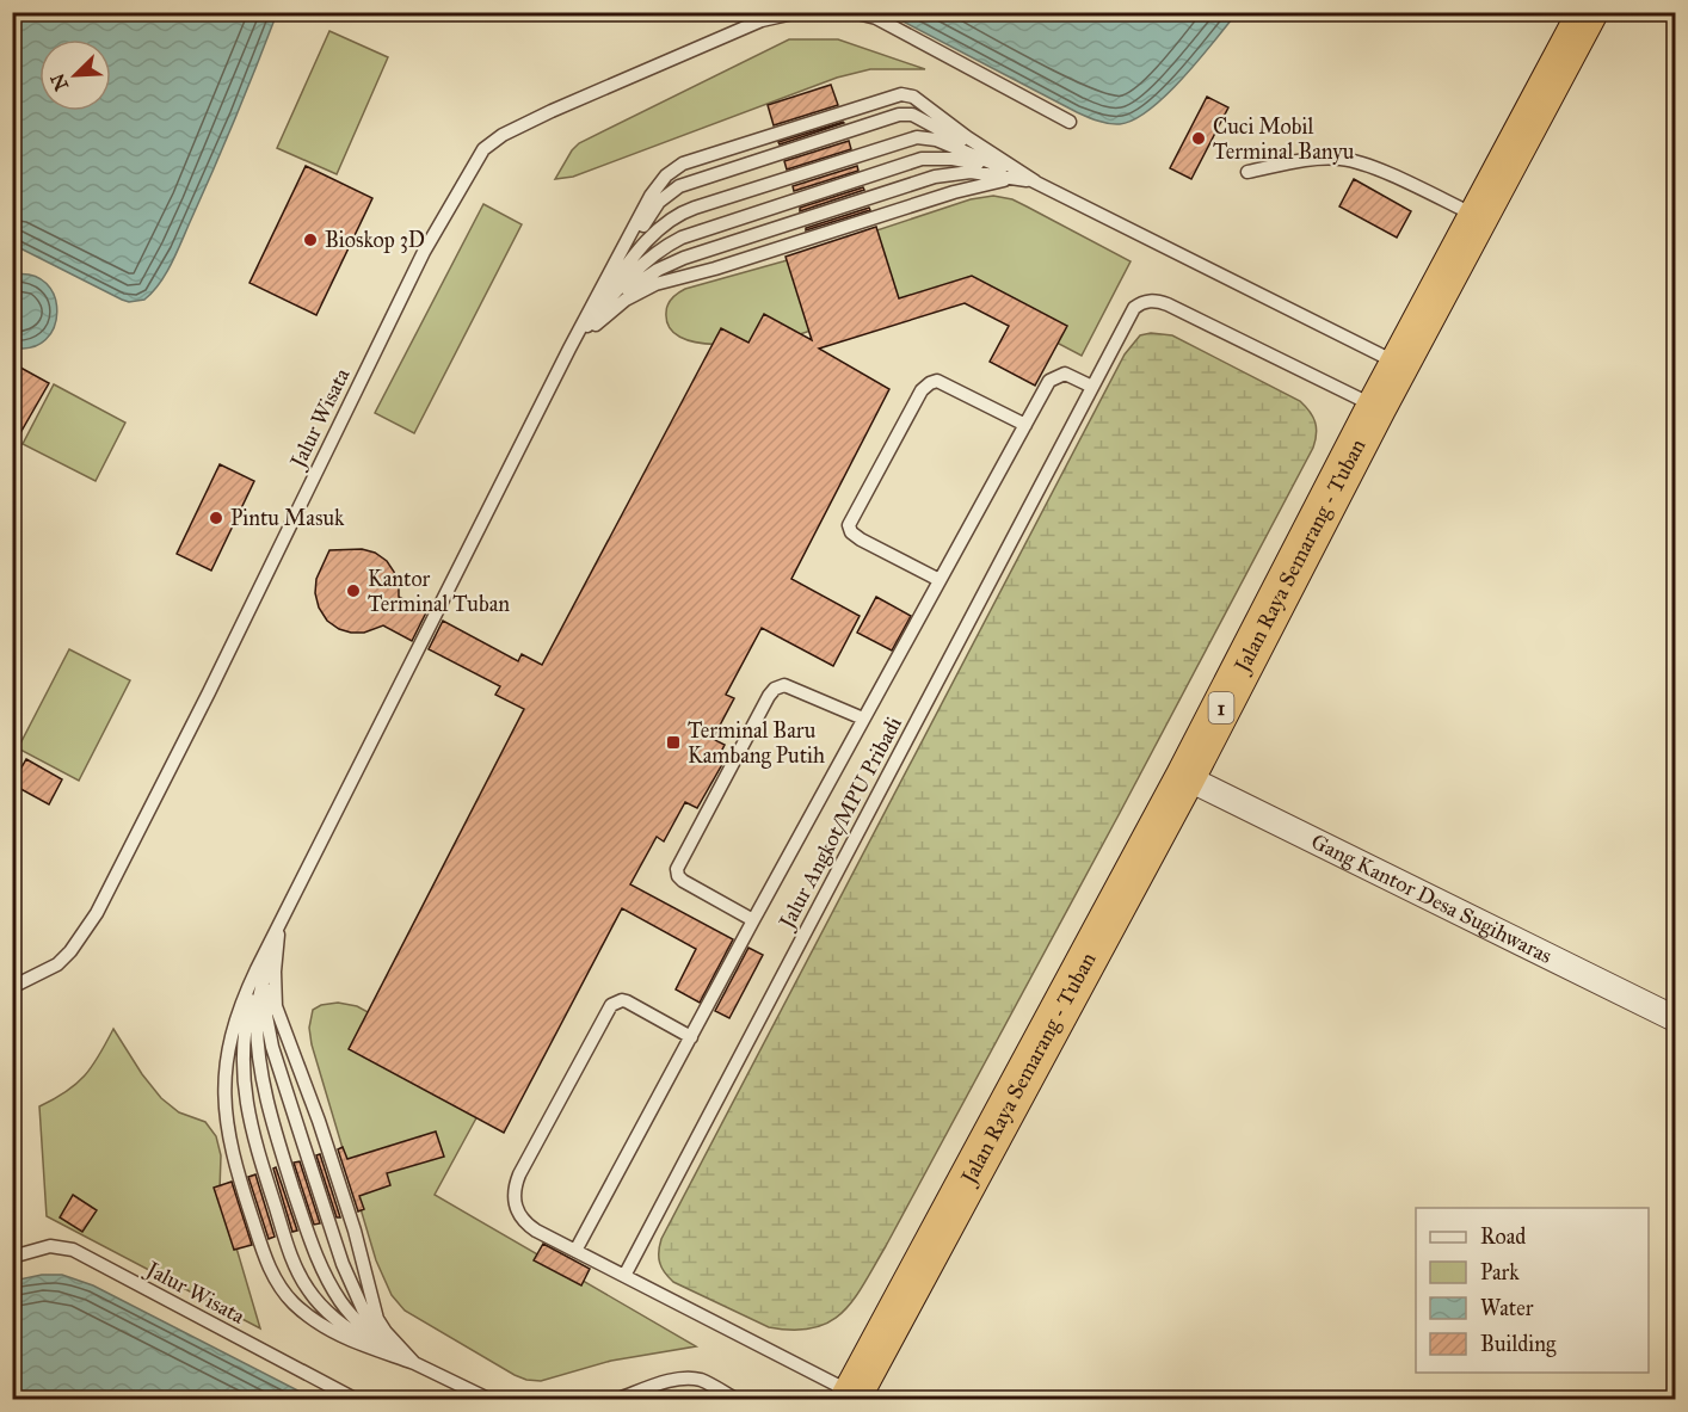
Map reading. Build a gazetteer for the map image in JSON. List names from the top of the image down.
{
  "streets": {
    "highway": ["Jalan Raya Semarang - Tuban", "1"],
    "street": ["Gang Kantor Desa Sugihwaras"],
    "lane": ["Jalur Wisata", "Jalur Angkot/MPU Pribadi"]
  },
  "crossings": [
    ["Jalan Raya Semarang - Tuban", "Jalur Angkot/MPU Pribadi"],
    ["Jalan Raya Semarang - Tuban", "Gang Kantor Desa Sugihwaras"]
  ],
  "places": {
    "other": [
      "Cuci Mobil Terminal Banyu",
      "Bioskop 3D",
      "Pintu Masuk",
      "Kantor Terminal Tuban"
    ],
    "transit": ["Terminal Baru Kambang Putih"]
  },
  "legend": [
    "Road",
    "Park",
    "Water",
    "Building"
  ],
  "north": "bottom left"
}
